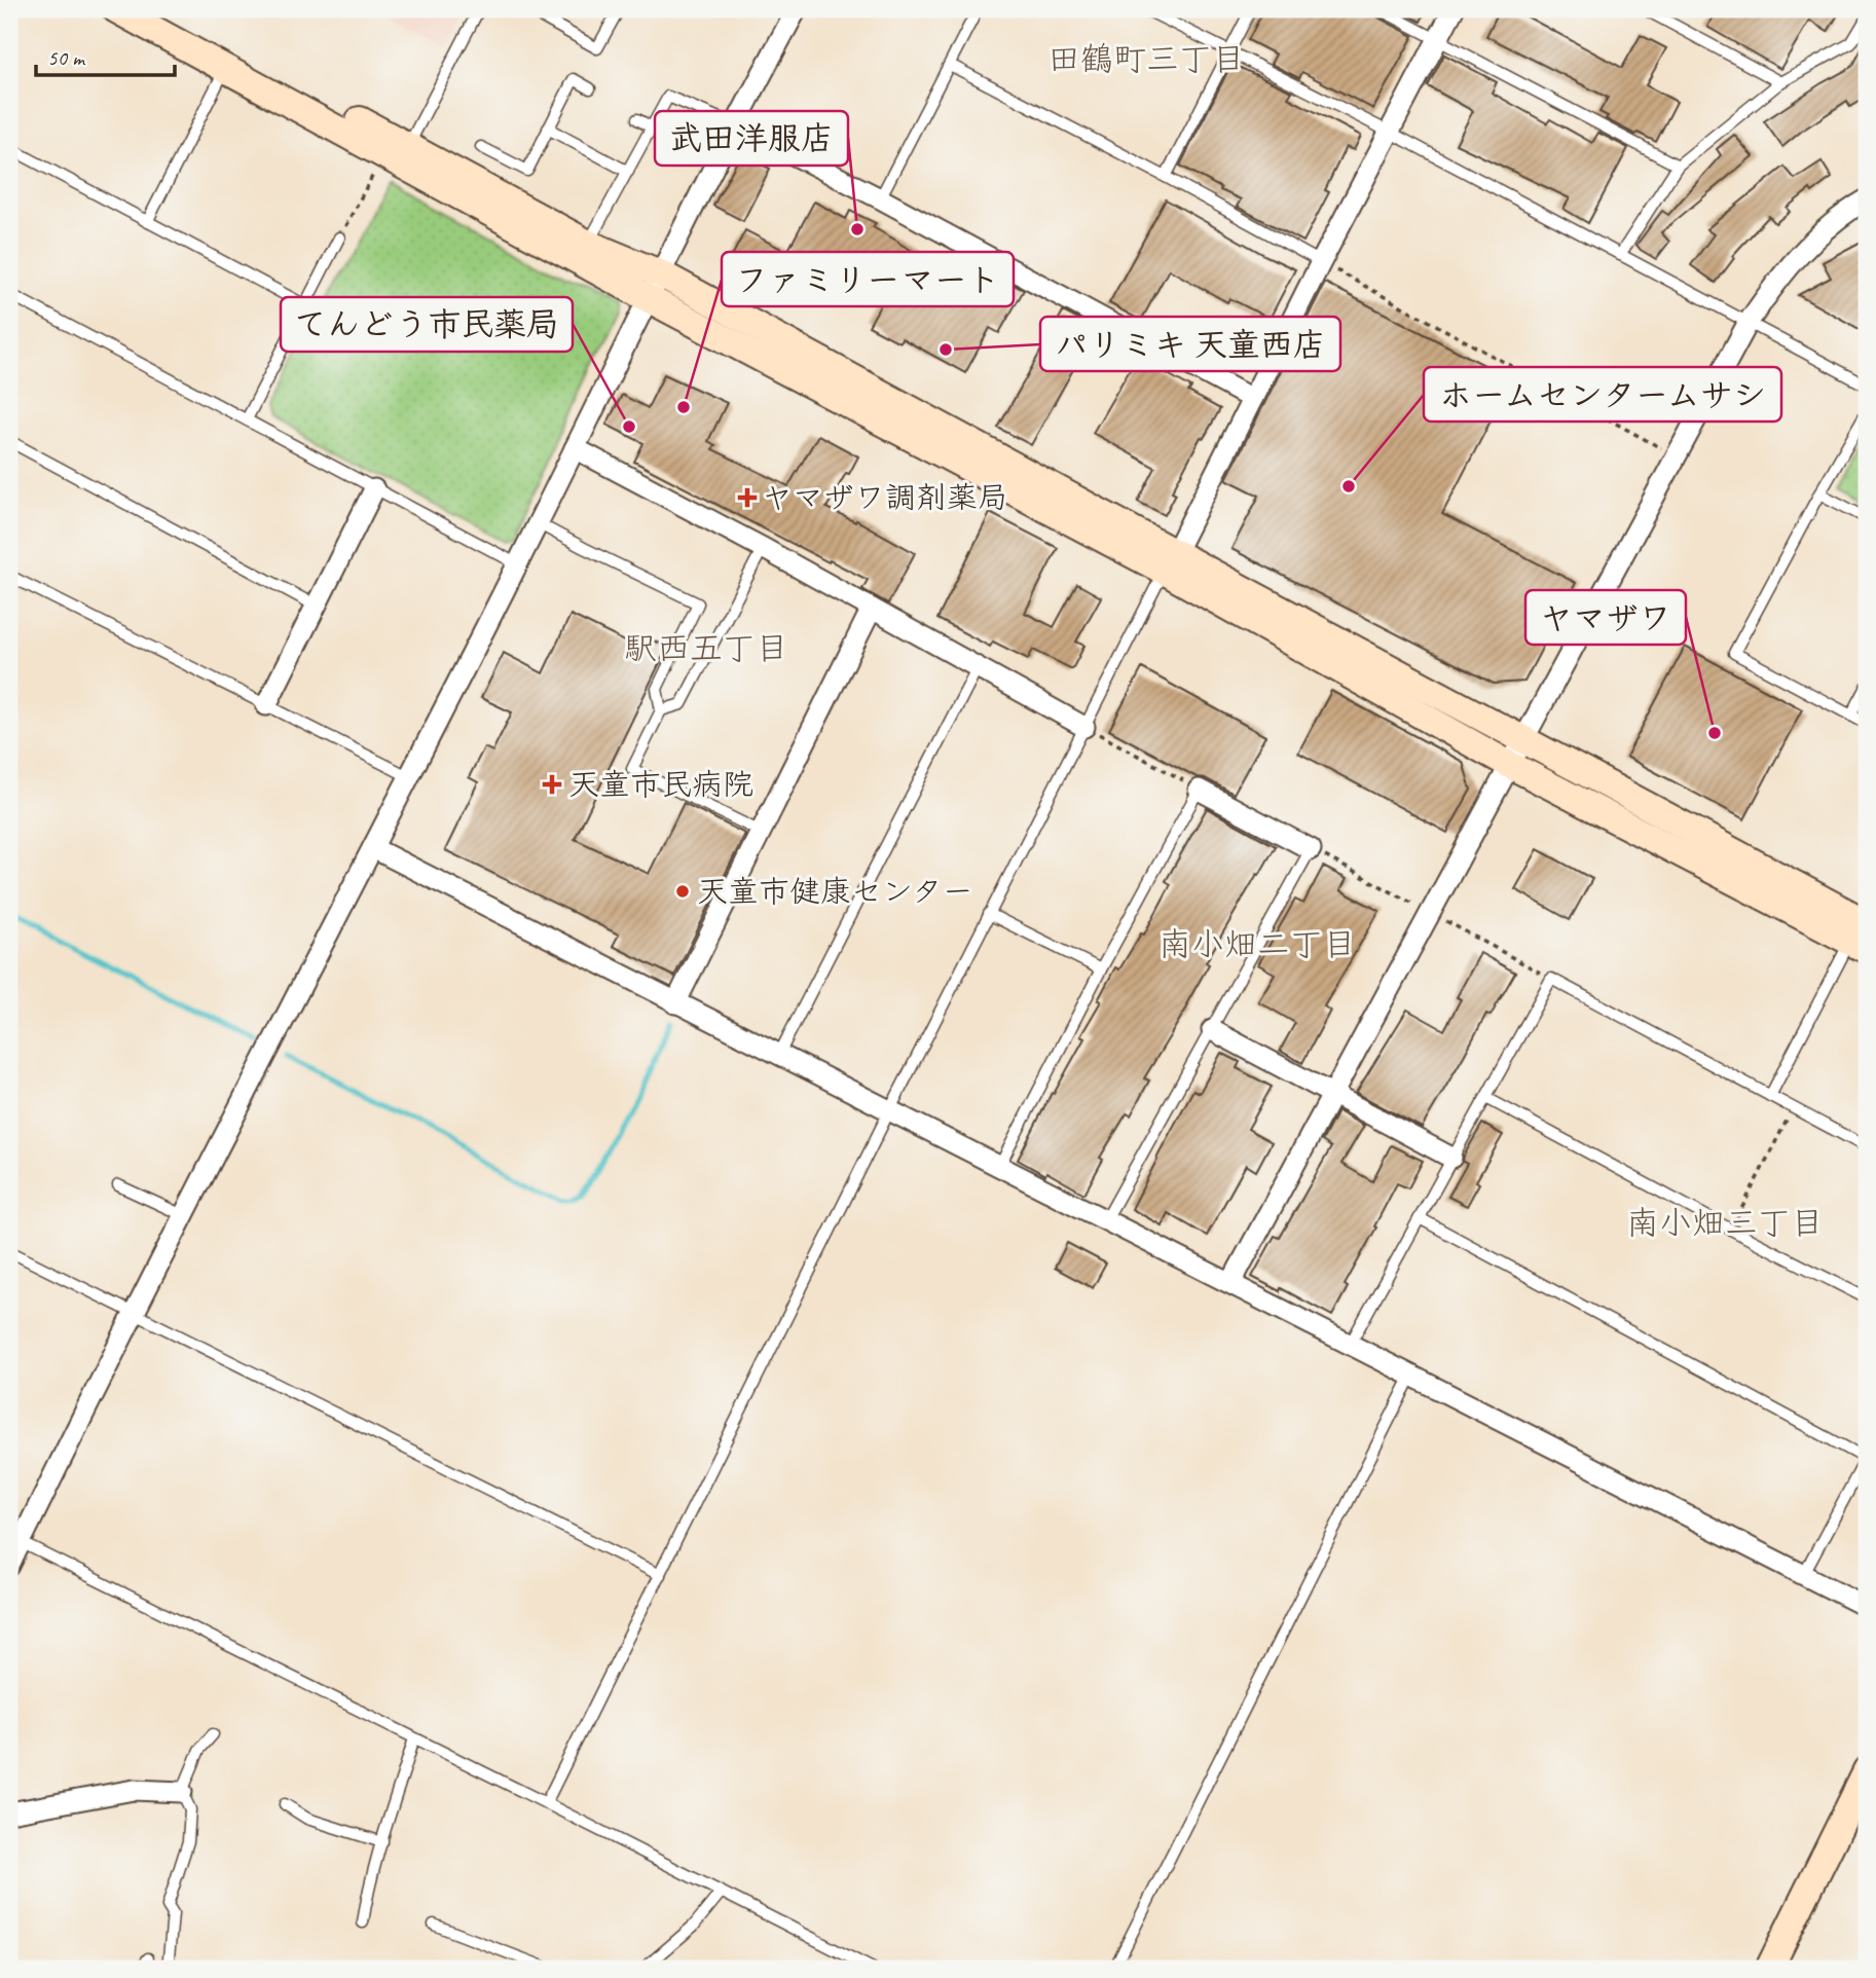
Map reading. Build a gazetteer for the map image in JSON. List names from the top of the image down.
{
  "districts": [
    "田鶴町三丁目",
    "駅西五丁目",
    "南小畑二丁目",
    "南小畑三丁目"
  ],
  "places": {
    "other": [
      "武田洋服店",
      "パリミキ 天童西店",
      "ファミリーマート",
      "てんどう市民薬局",
      "ホームセンタームサシ",
      "ヤマザワ",
      "天童市健康センター"
    ],
    "health": ["ヤマザワ調剤薬局", "天童市民病院"]
  },
  "scale_bar": "50 m"
}
